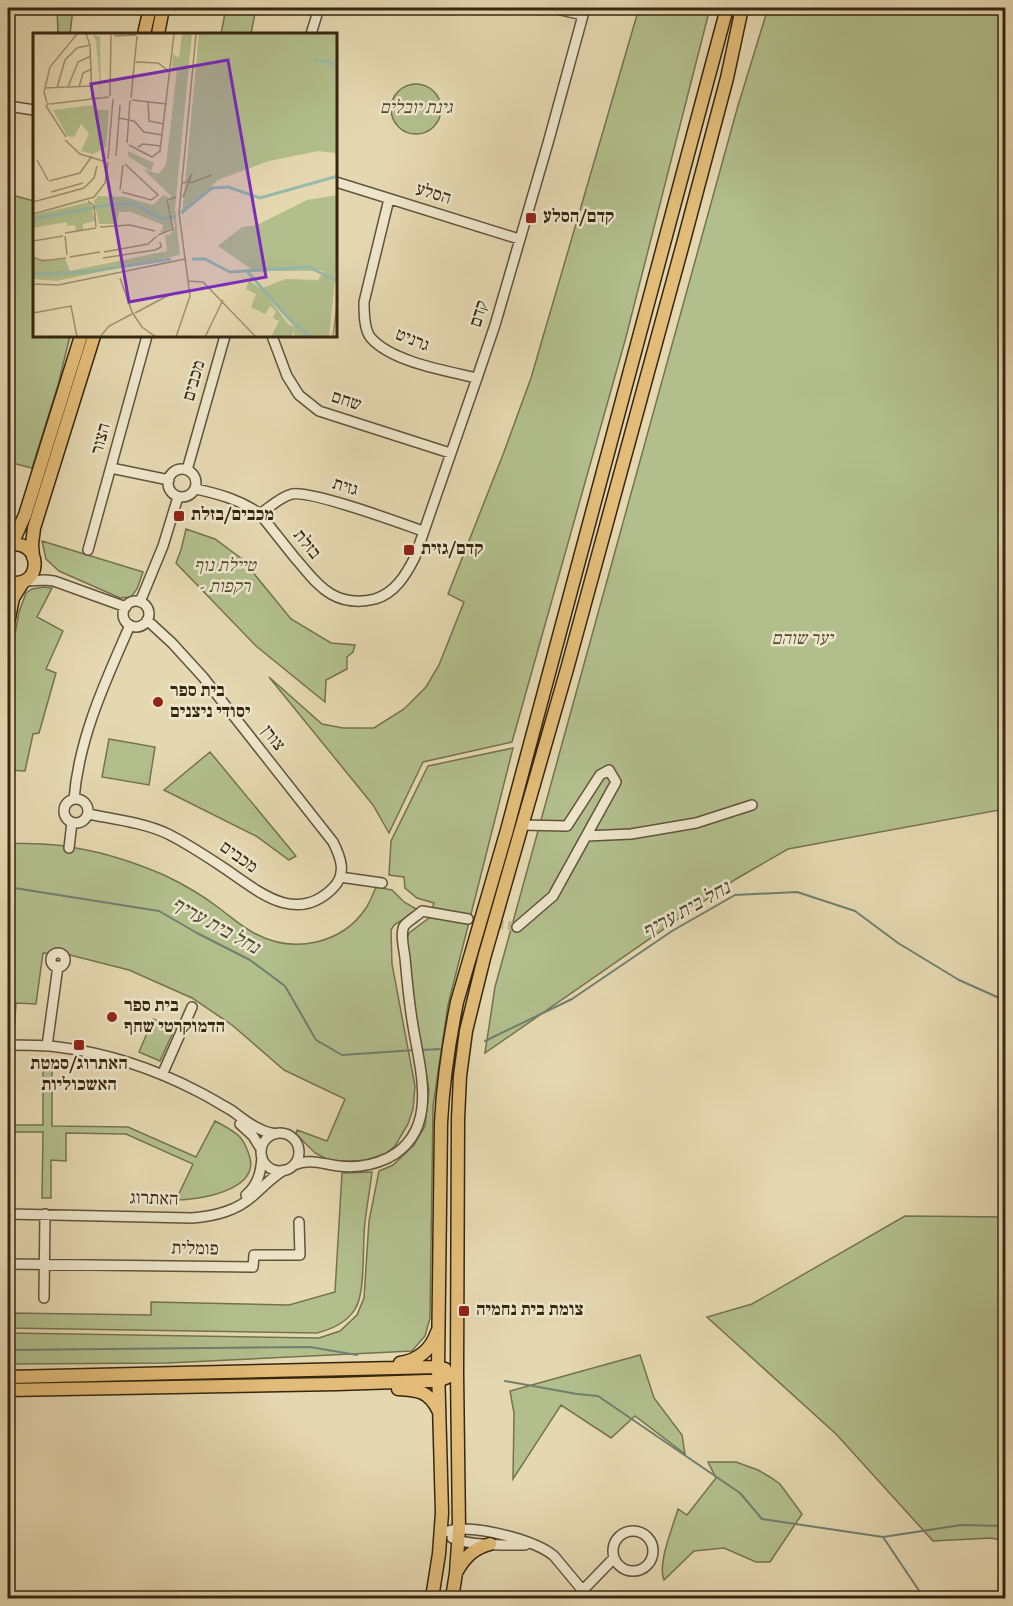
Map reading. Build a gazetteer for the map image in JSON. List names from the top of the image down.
{
  "streets": {
    "street": [
      "הסלע",
      "קדם",
      "גרניט",
      "מכבים",
      "שחם",
      "הצור",
      "גזית",
      "בזלת",
      "צורן",
      "האתרוג",
      "פומלית"
    ]
  },
  "crossings": [
    ["הסלע", "קדם"],
    ["הסלע", "גרניט"],
    ["קדם", "גרניט"],
    ["קדם", "שחם"],
    ["קדם", "גזית"],
    ["קדם", "בזלת"],
    ["מכבים", "בזלת"],
    ["מכבים", "צורן"],
    ["גזית", "בזלת"]
  ],
  "water": ["נחל בית עריף"],
  "parks": ["גינת יובלים", "טיילת נוף - רקפות", "יער שוהם"],
  "places": {
    "transit": [
      "קדם/הסלע",
      "מכבים/בזלת",
      "קדם/גזית",
      "האתרוג/סמטת האשכוליות",
      "צומת בית נחמיה"
    ],
    "other": ["בית ספר יסודי ניצנים", "בית ספר הדמוקרטי שחף"]
  }
}
